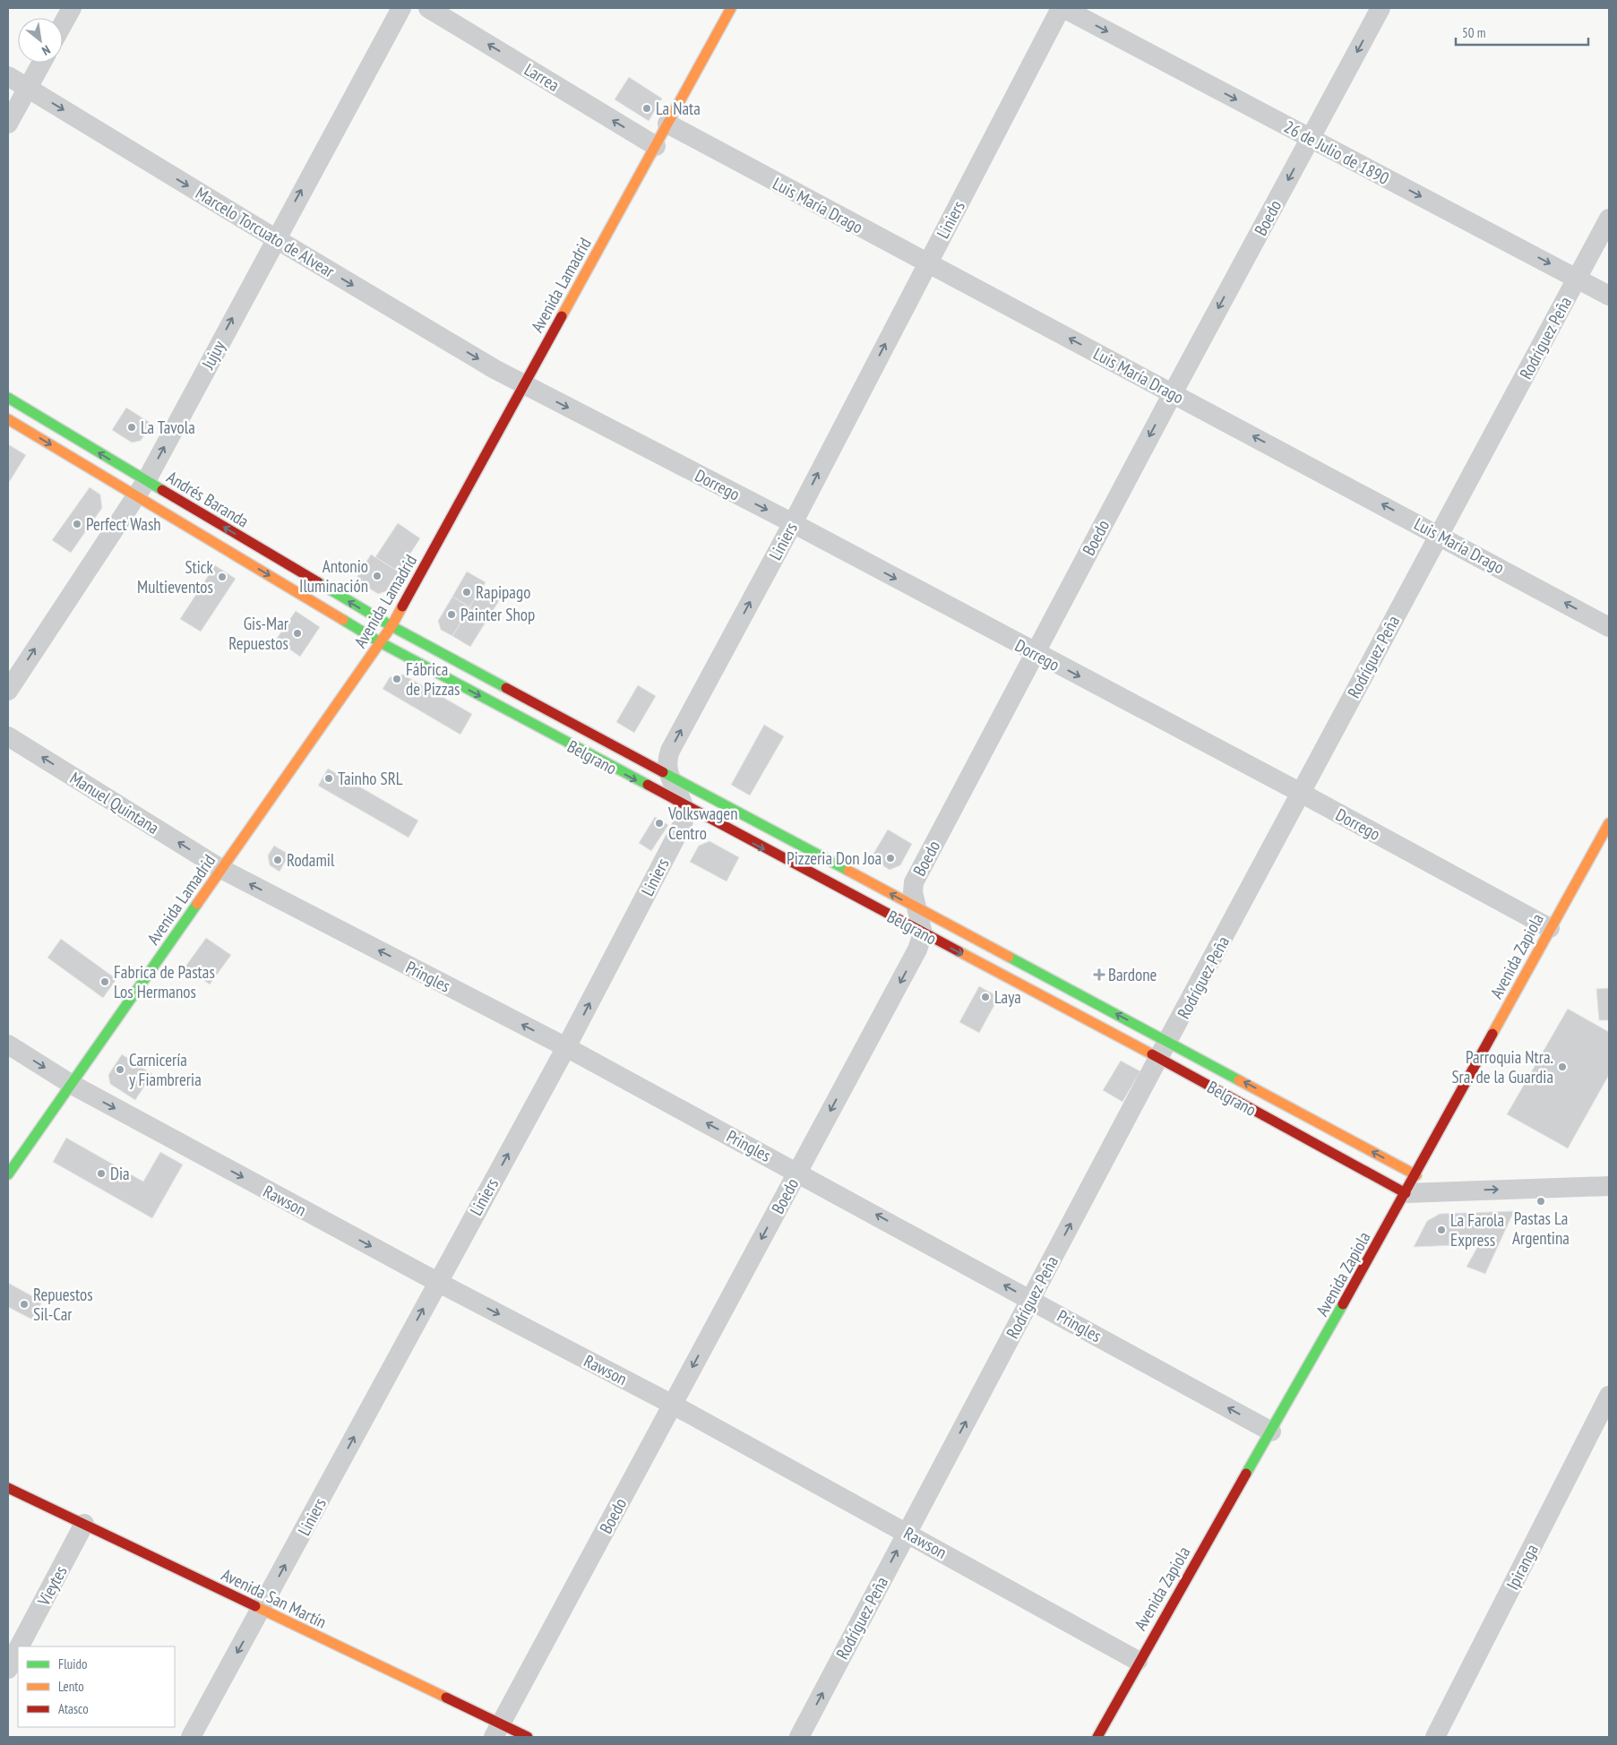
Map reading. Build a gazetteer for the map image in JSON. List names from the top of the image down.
{
  "streets": {
    "main road": [
      "Avenida Lamadrid",
      "Andrés Baranda",
      "Belgrano",
      "Avenida Zapiola",
      "Avenida San Martín"
    ],
    "street": [
      "Larrea",
      "26 de Julio de 1890",
      "Luis María Drago",
      "Boedo",
      "Liniers",
      "Marcelo Torcuato de Alvear",
      "Rodríguez Peña",
      "Jujuy",
      "Dorrego",
      "Manuel Quintana",
      "Pringles",
      "Rawson",
      "Ipiranga",
      "Vieytes"
    ]
  },
  "crossings": [
    ["Larrea", "Avenida Lamadrid"],
    ["26 de Julio de 1890", "Boedo"],
    ["26 de Julio de 1890", "Liniers"],
    ["26 de Julio de 1890", "Rodríguez Peña"],
    ["Luis María Drago", "Boedo"],
    ["Luis María Drago", "Liniers"],
    ["Luis María Drago", "Avenida Lamadrid"],
    ["Luis María Drago", "Rodríguez Peña"],
    ["Boedo", "Dorrego"],
    ["Boedo", "Belgrano"],
    ["Boedo", "Pringles"],
    ["Boedo", "Rawson"],
    ["Boedo", "Avenida San Martín"],
    ["Liniers", "Dorrego"],
    ["Liniers", "Belgrano"],
    ["Liniers", "Pringles"],
    ["Liniers", "Rawson"],
    ["Liniers", "Avenida San Martín"],
    ["Marcelo Torcuato de Alvear", "Avenida Lamadrid"],
    ["Marcelo Torcuato de Alvear", "Jujuy"],
    ["Marcelo Torcuato de Alvear", "Dorrego"],
    ["Avenida Lamadrid", "Dorrego"],
    ["Avenida Lamadrid", "Andrés Baranda"],
    ["Avenida Lamadrid", "Belgrano"],
    ["Avenida Lamadrid", "Manuel Quintana"],
    ["Avenida Lamadrid", "Pringles"],
    ["Avenida Lamadrid", "Rawson"],
    ["Rodríguez Peña", "Dorrego"],
    ["Rodríguez Peña", "Belgrano"],
    ["Rodríguez Peña", "Pringles"],
    ["Rodríguez Peña", "Rawson"],
    ["Jujuy", "Andrés Baranda"],
    ["Dorrego", "Avenida Zapiola"],
    ["Andrés Baranda", "Belgrano"],
    ["Belgrano", "Avenida Zapiola"],
    ["Manuel Quintana", "Pringles"],
    ["Avenida Zapiola", "Pringles"],
    ["Avenida Zapiola", "Rawson"],
    ["Vieytes", "Avenida San Martín"]
  ],
  "one_way": [
    "Larrea",
    "26 de Julio de 1890",
    "Luis María Drago",
    "Boedo",
    "Liniers",
    "Marcelo Torcuato de Alvear",
    "Rodríguez Peña",
    "Jujuy",
    "Dorrego",
    "Manuel Quintana",
    "Pringles",
    "Rawson"
  ],
  "places": {
    "other": [
      "La Nata",
      "La Tavola",
      "Perfect Wash",
      "Antonio Iluminación",
      "Stick Multieventos",
      "Rapipago",
      "Painter Shop",
      "Gis-Mar Repuestos",
      "Fábrica de Pizzas",
      "Tainho SRL",
      "Volkswagen Centro",
      "Pizzeria Don Joa",
      "Rodamil",
      "Fabrica de Pastas Los Hermanos",
      "Laya",
      "Parroquia Ntra. Sra. de la Guardia",
      "Carnicería y Fiambreria",
      "Dia",
      "Pastas La Argentina",
      "La Farola Express",
      "Repuestos Sil-Car"
    ],
    "health": ["Bardone"]
  },
  "legend": ["Fluido", "Lento", "Atasco"],
  "scale_bar": "50 m",
  "north": "bottom right"
}
